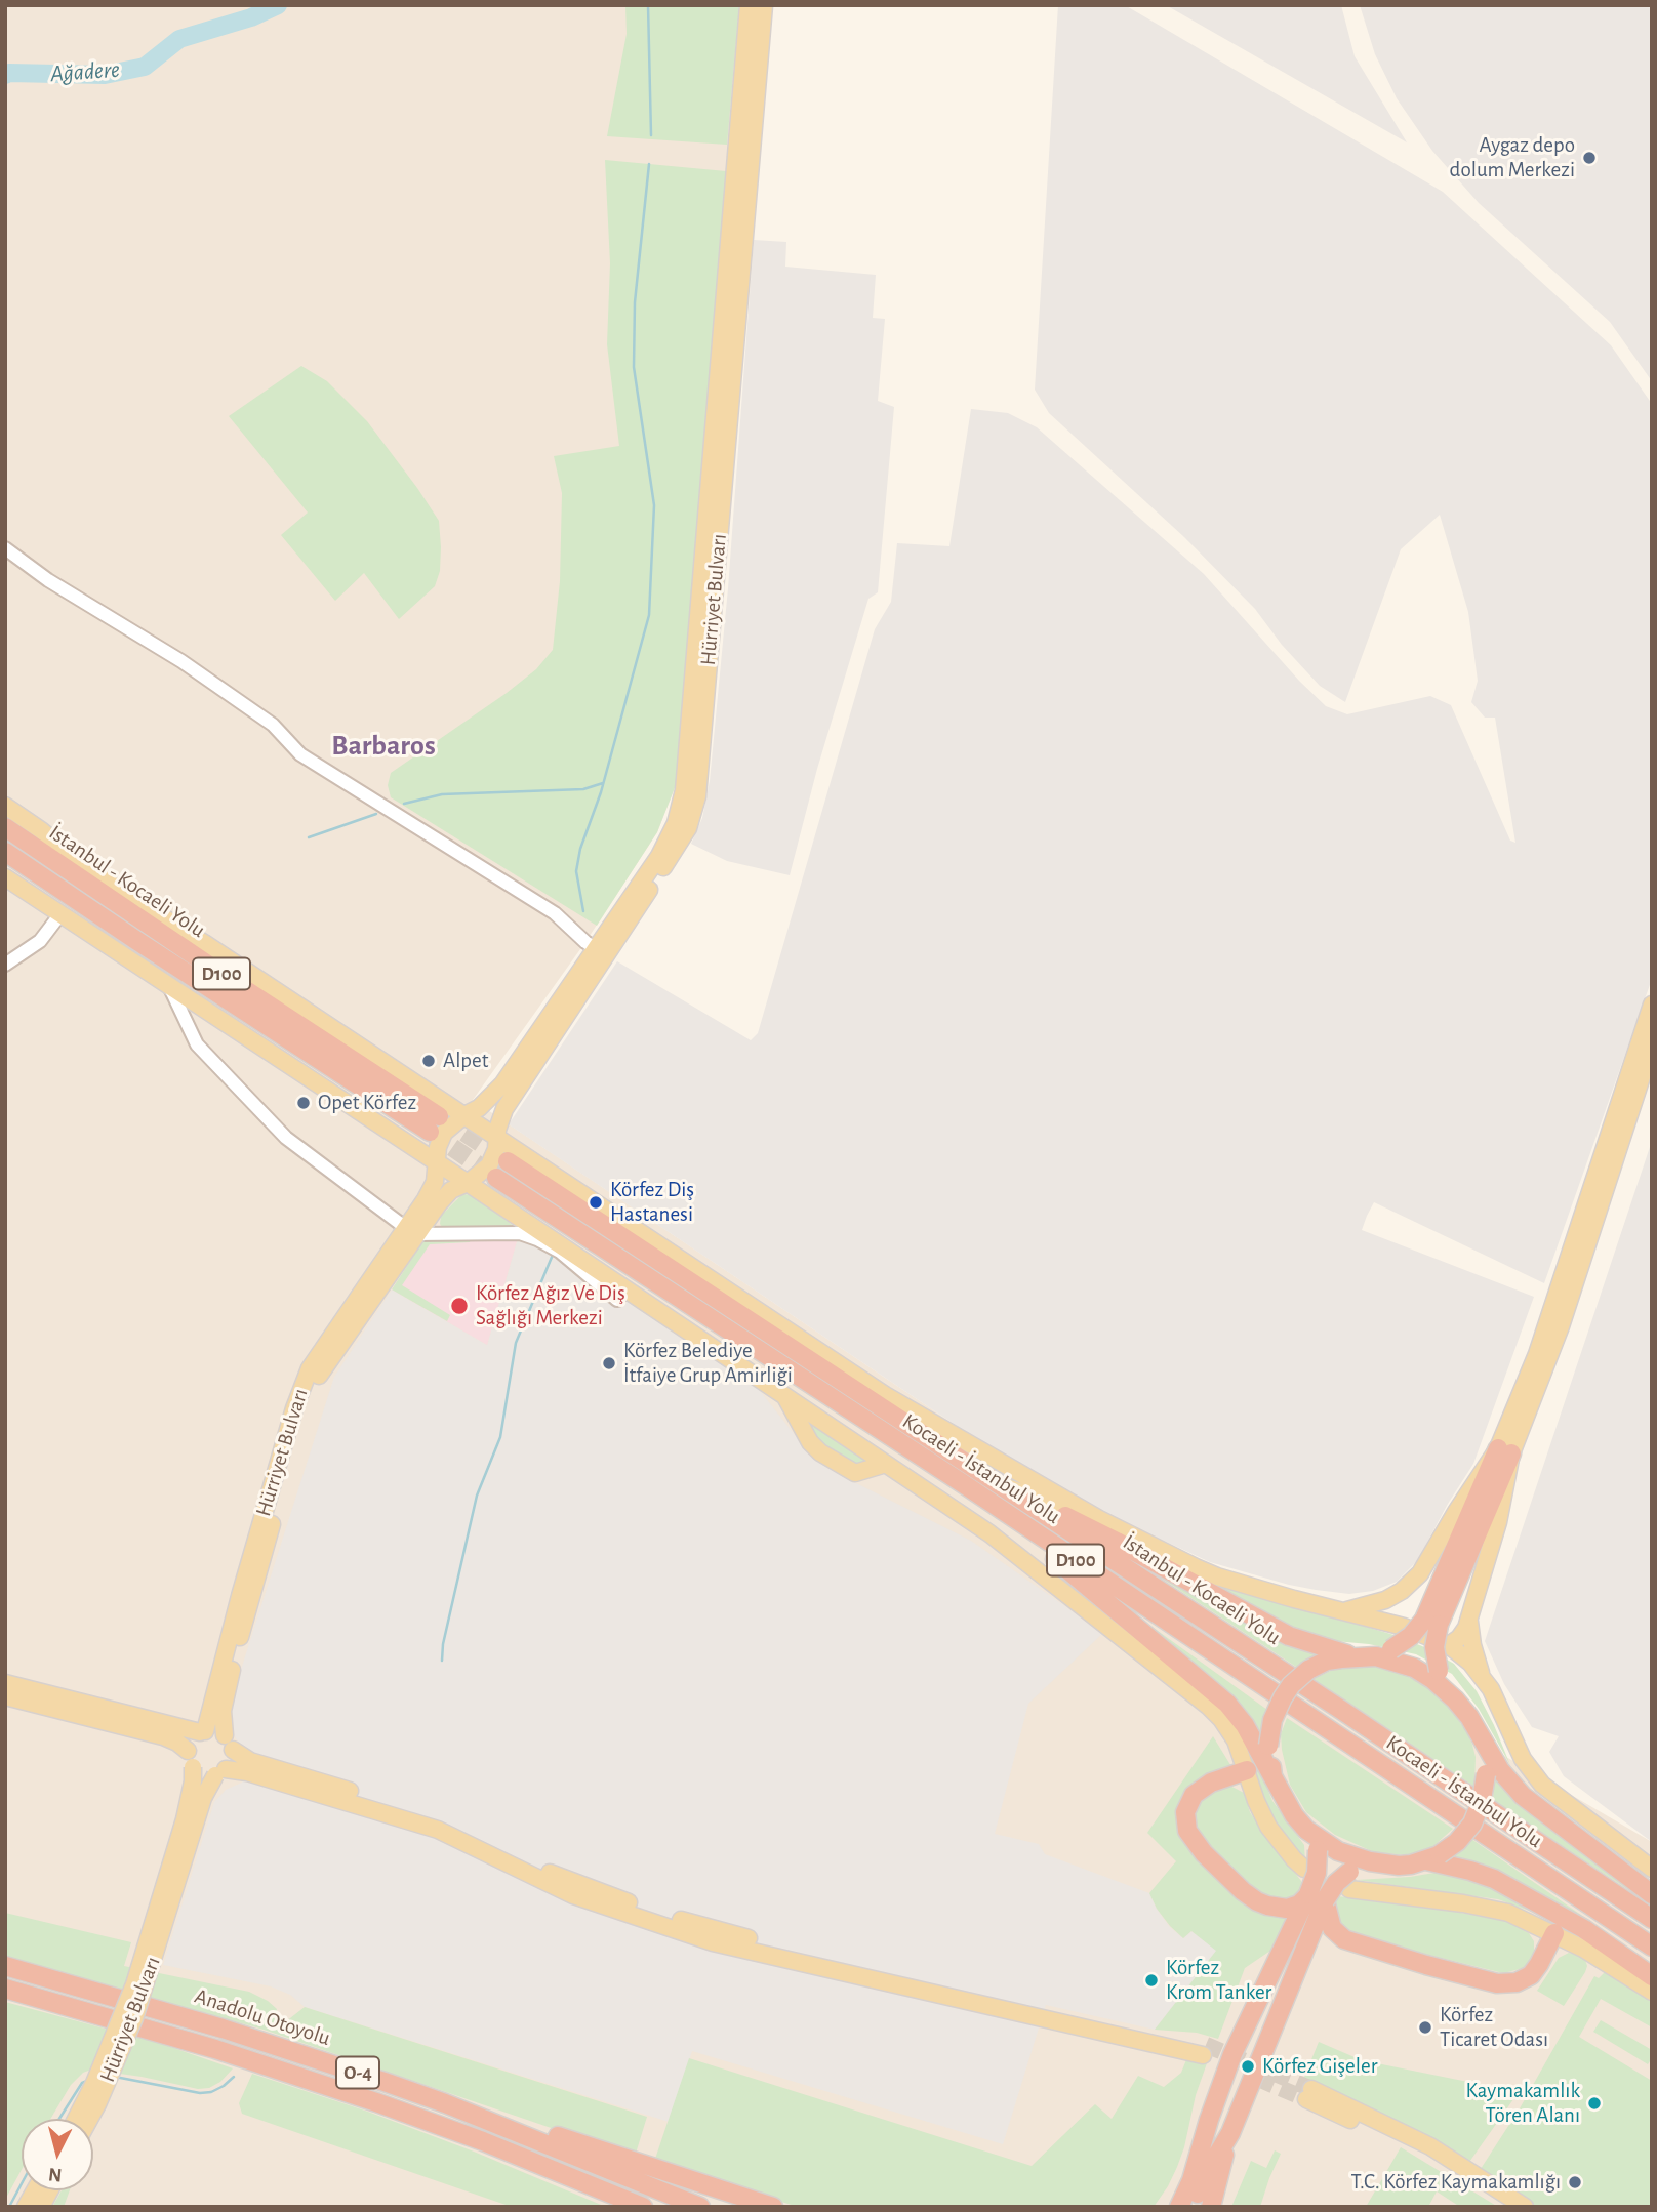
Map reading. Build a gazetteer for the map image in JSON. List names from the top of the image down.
{
  "streets": {
    "highway": [
      "İstanbul - Kocaeli Yolu",
      "D100",
      "Kocaeli - İstanbul Yolu",
      "Anadolu Otoyolu",
      "O-4"
    ],
    "main road": ["Hürriyet Bulvarı"]
  },
  "districts": ["Barbaros"],
  "water": ["Ağadere"],
  "places": [
    "Aygaz depo dolum Merkezi",
    "Alpet",
    "Opet Körfez",
    "Körfez Diş Hastanesi",
    "Körfez Ağız Ve Diş Sağlığı Merkezi",
    "Körfez Belediye İtfaiye Grup Amirliği",
    "Körfez Krom Tanker",
    "Körfez Ticaret Odası",
    "Körfez Gişeler",
    "Kaymakamlık Tören Alanı",
    "T.C. Körfez Kaymakamlığı"
  ],
  "north": "bottom"
}
